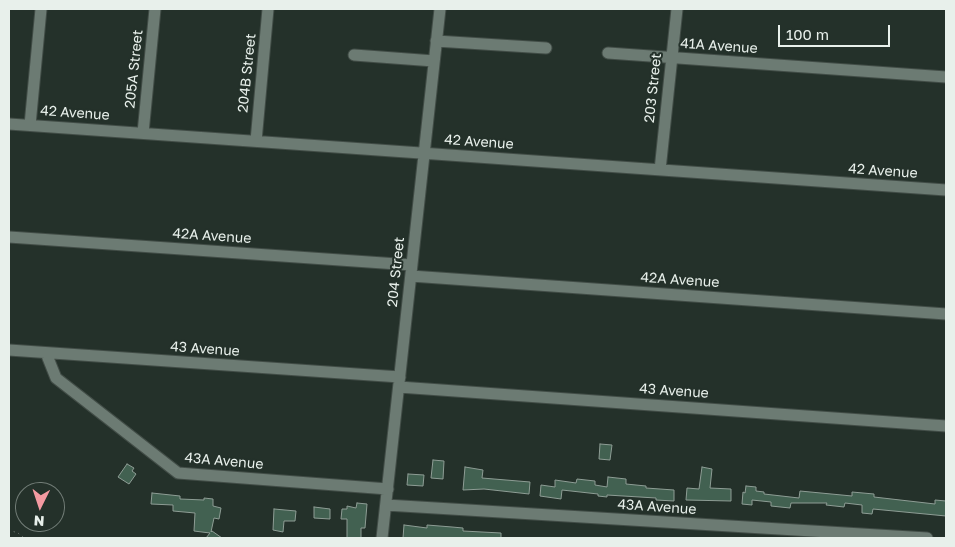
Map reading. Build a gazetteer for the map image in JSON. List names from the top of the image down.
{
  "streets": {
    "street": [
      "41A Avenue",
      "205A Street",
      "204B Street",
      "203 Street",
      "42 Avenue",
      "42A Avenue",
      "204 Street",
      "43 Avenue",
      "43A Avenue"
    ]
  },
  "crossings": [
    ["41A Avenue", "203 Street"],
    ["205A Street", "42 Avenue"],
    ["204B Street", "42 Avenue"],
    ["203 Street", "42 Avenue"],
    ["42 Avenue", "204 Street"],
    ["42A Avenue", "204 Street"],
    ["204 Street", "43 Avenue"],
    ["204 Street", "43A Avenue"],
    ["43 Avenue", "43A Avenue"]
  ],
  "scale_bar": "100 m",
  "north": "bottom"
}
